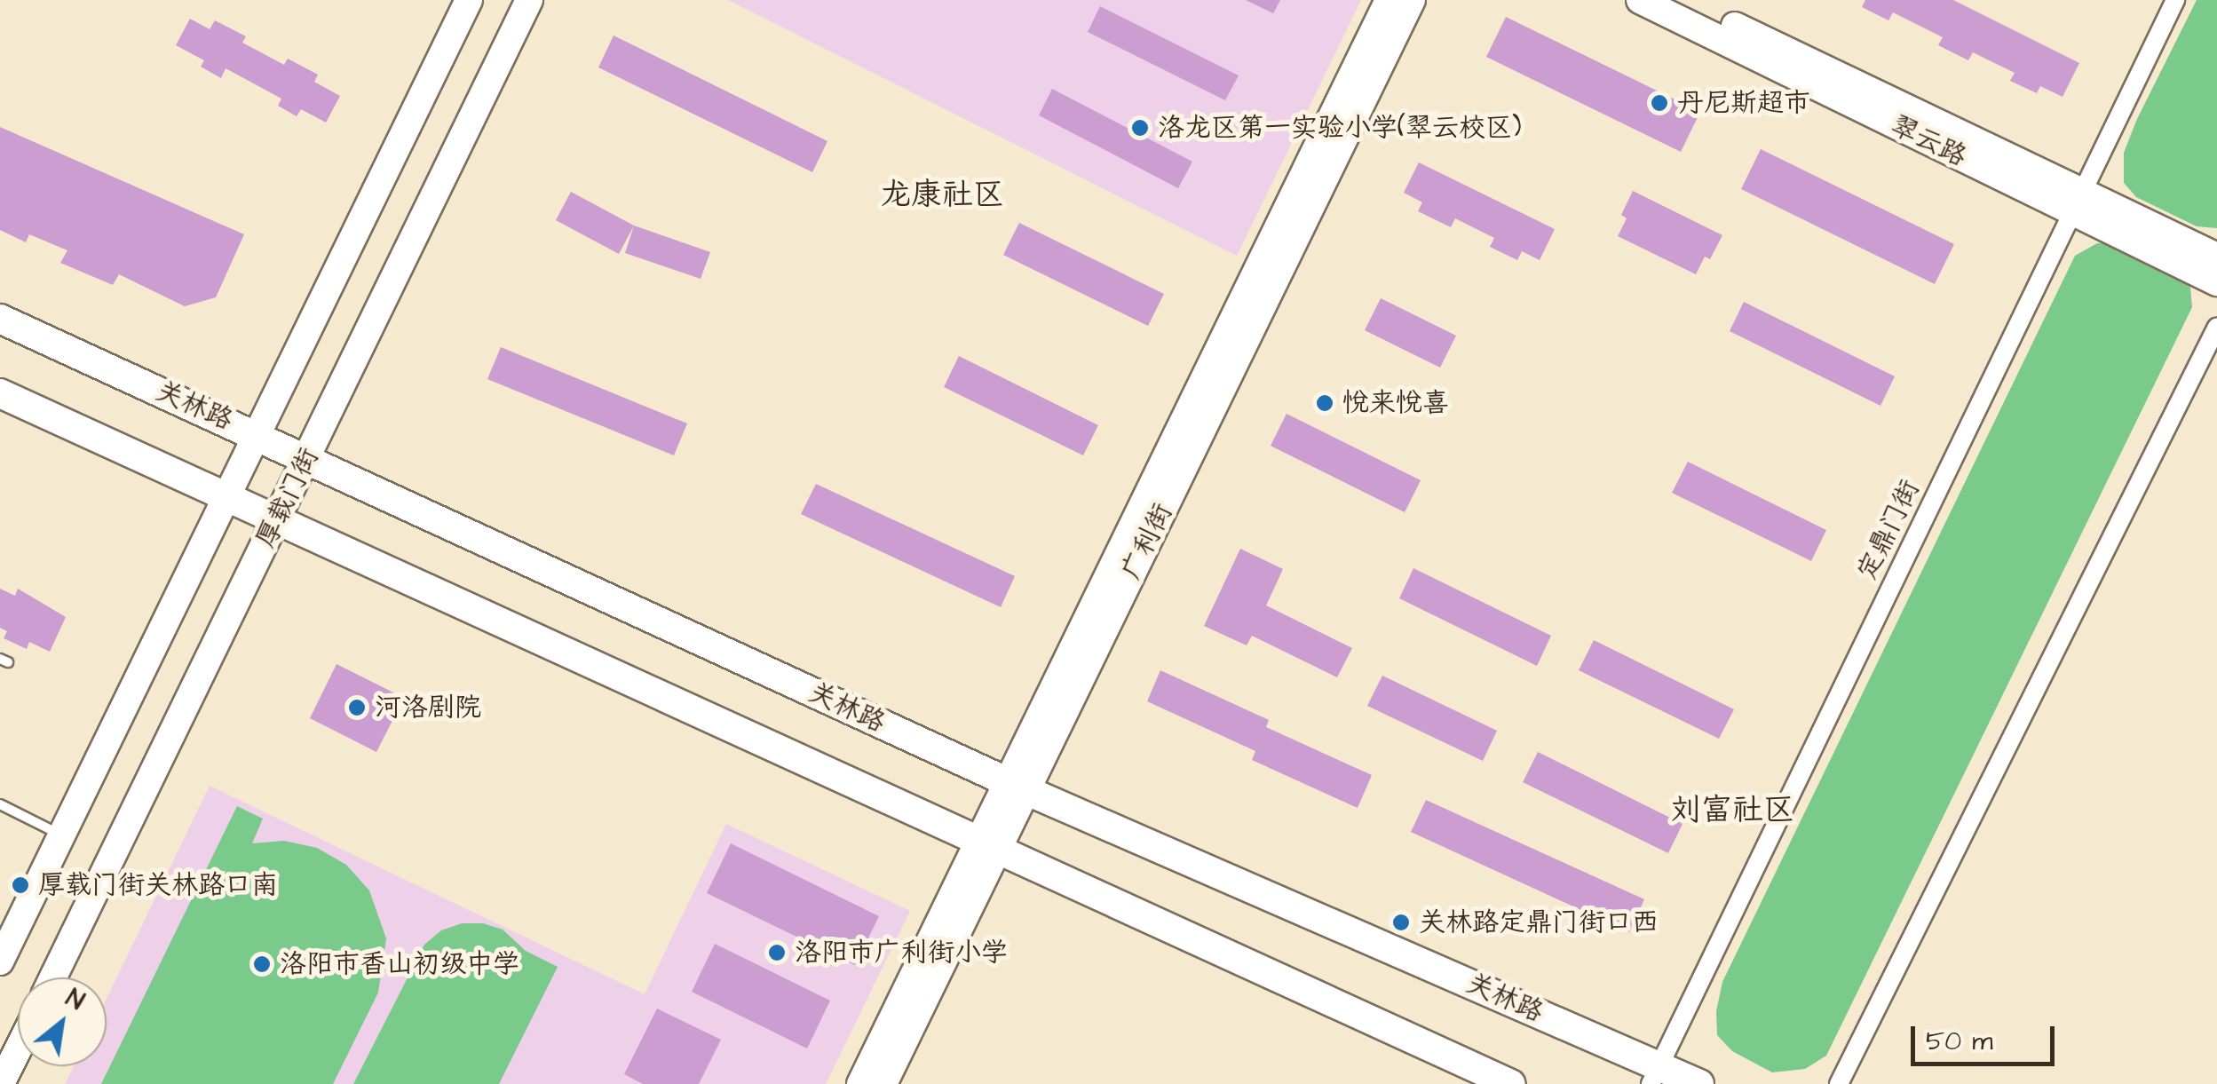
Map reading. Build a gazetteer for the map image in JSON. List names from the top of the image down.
{
  "streets": {
    "main road": ["关林路"],
    "street": [
      "翠云路",
      "厚载门街",
      "定鼎门街",
      "广利街"
    ]
  },
  "crossings": [
    ["翠云路", "定鼎门街"],
    ["关林路", "厚载门街"],
    ["关林路", "定鼎门街"],
    ["关林路", "广利街"]
  ],
  "districts": ["龙康社区", "刘富社区"],
  "places": [
    "丹尼斯超市",
    "洛龙区第一实验小学(翠云校区)",
    "悦来悦喜",
    "河洛剧院",
    "厚载门街关林路口南",
    "关林路定鼎门街口西",
    "洛阳市广利街小学",
    "洛阳市香山初级中学"
  ],
  "scale_bar": "50 m",
  "north": "top right"
}
